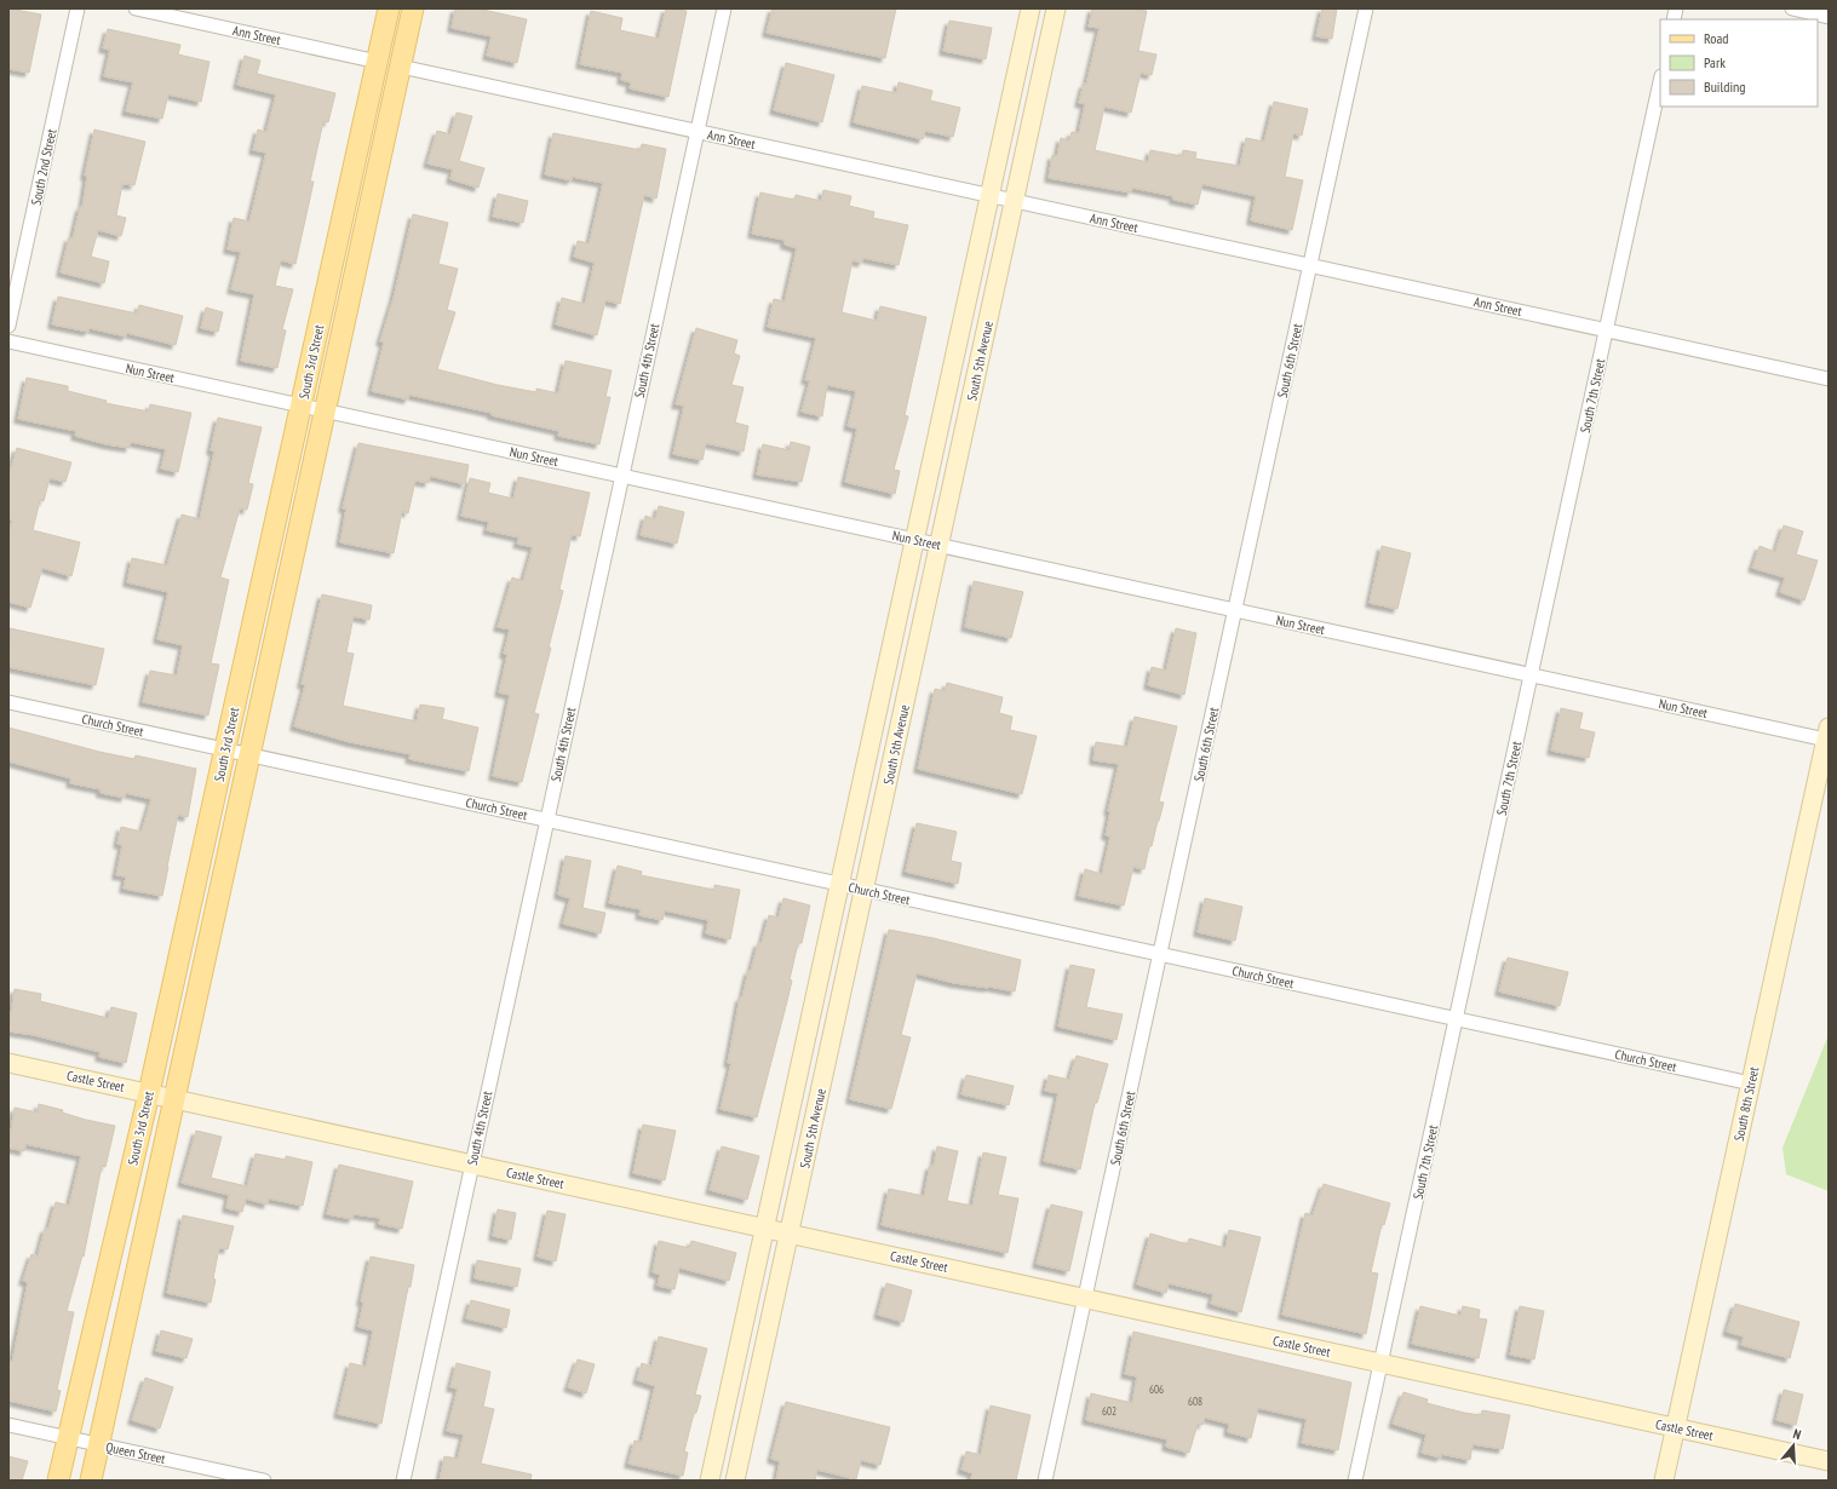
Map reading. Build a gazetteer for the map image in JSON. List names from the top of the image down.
{
  "streets": {
    "main road": ["South 3rd Street"],
    "street": [
      "Ann Street",
      "South 2nd Street",
      "South 4th Street",
      "South 5th Avenue",
      "South 6th Street",
      "Nun Street",
      "South 7th Street",
      "Church Street",
      "Castle Street",
      "South 8th Street",
      "Queen Street"
    ]
  },
  "crossings": [
    ["Ann Street", "South 4th Street"],
    ["Ann Street", "South 5th Avenue"],
    ["Ann Street", "South 6th Street"],
    ["Ann Street", "South 3rd Street"],
    ["Ann Street", "South 7th Street"],
    ["South 4th Street", "Nun Street"],
    ["South 4th Street", "Church Street"],
    ["South 4th Street", "Castle Street"],
    ["South 5th Avenue", "Nun Street"],
    ["South 5th Avenue", "Church Street"],
    ["South 5th Avenue", "Castle Street"],
    ["South 6th Street", "Nun Street"],
    ["South 6th Street", "Church Street"],
    ["South 6th Street", "Castle Street"],
    ["South 3rd Street", "Nun Street"],
    ["South 3rd Street", "Church Street"],
    ["South 3rd Street", "Castle Street"],
    ["South 3rd Street", "Queen Street"],
    ["Nun Street", "South 7th Street"],
    ["Nun Street", "South 8th Street"],
    ["South 7th Street", "Church Street"],
    ["South 7th Street", "Castle Street"],
    ["Church Street", "South 8th Street"],
    ["Castle Street", "South 8th Street"]
  ],
  "house_numbers": ["606", "608", "602"],
  "legend": ["Road", "Park", "Building"],
  "north": "top"
}
